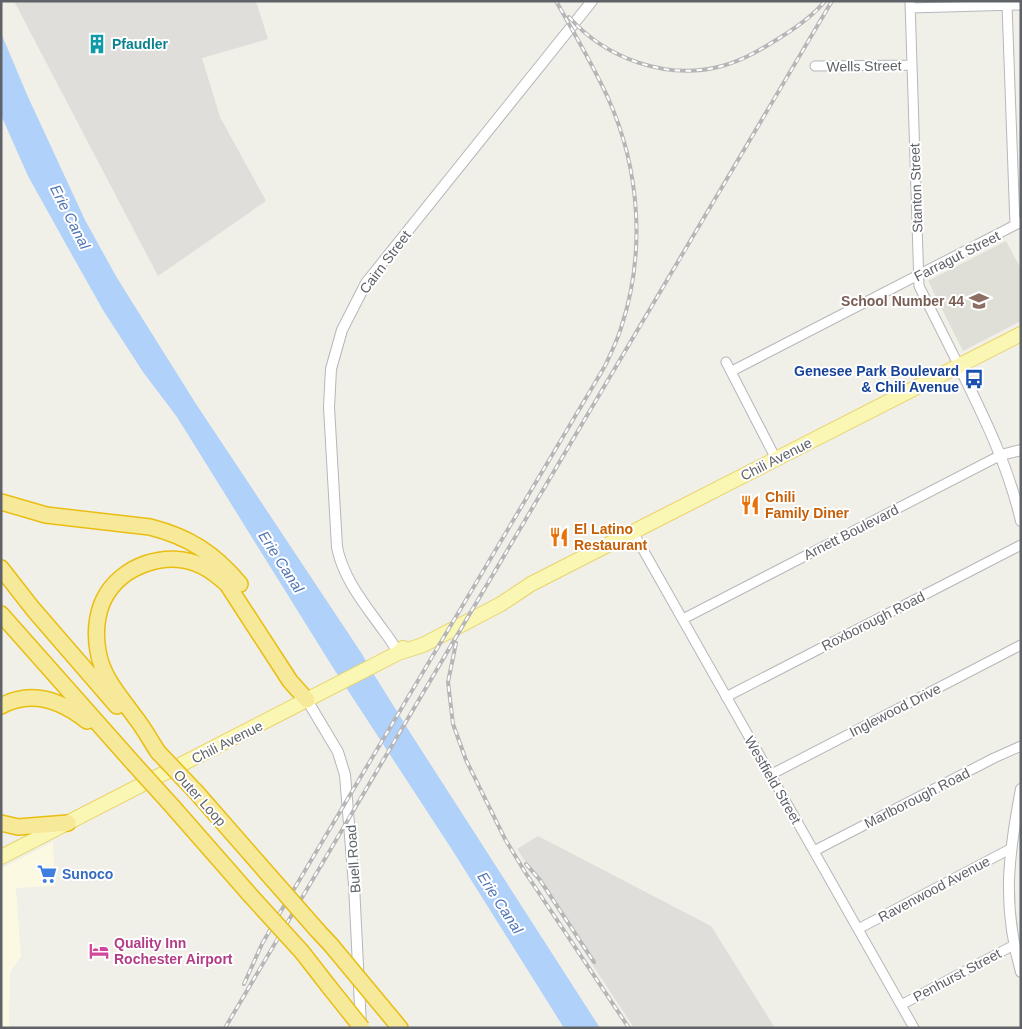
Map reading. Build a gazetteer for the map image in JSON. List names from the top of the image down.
{
  "streets": {
    "highway": ["Outer Loop"],
    "main road": ["Chili Avenue"],
    "street": [
      "Wells Street",
      "Stanton Street",
      "Farragut Street",
      "Cairn Street",
      "Arnett Boulevard",
      "Roxborough Road",
      "Inglewood Drive",
      "Westfield Street",
      "Marlborough Road",
      "Buell Road",
      "Ravenwood Avenue",
      "Penhurst Street"
    ]
  },
  "crossings": [
    ["Wells Street", "Stanton Street"],
    ["Stanton Street", "Farragut Street"],
    ["Stanton Street", "Chili Avenue"],
    ["Cairn Street", "Chili Avenue"],
    ["Chili Avenue", "Westfield Street"],
    ["Chili Avenue", "Buell Road"],
    ["Arnett Boulevard", "Westfield Street"],
    ["Roxborough Road", "Westfield Street"],
    ["Inglewood Drive", "Westfield Street"],
    ["Westfield Street", "Marlborough Road"],
    ["Westfield Street", "Ravenwood Avenue"],
    ["Westfield Street", "Penhurst Street"],
    ["Outer Loop", "Buell Road"]
  ],
  "water": ["Erie Canal"],
  "places": {
    "building": ["Pfaudler"],
    "school or university": ["School Number 44"],
    "bus stop": ["Genesee Park Boulevard & Chili Avenue"],
    "restaurant": ["Chili Family Diner", "El Latino Restaurant"],
    "supermarket": ["Sunoco"],
    "hotel": ["Quality Inn Rochester Airport"]
  }
}
